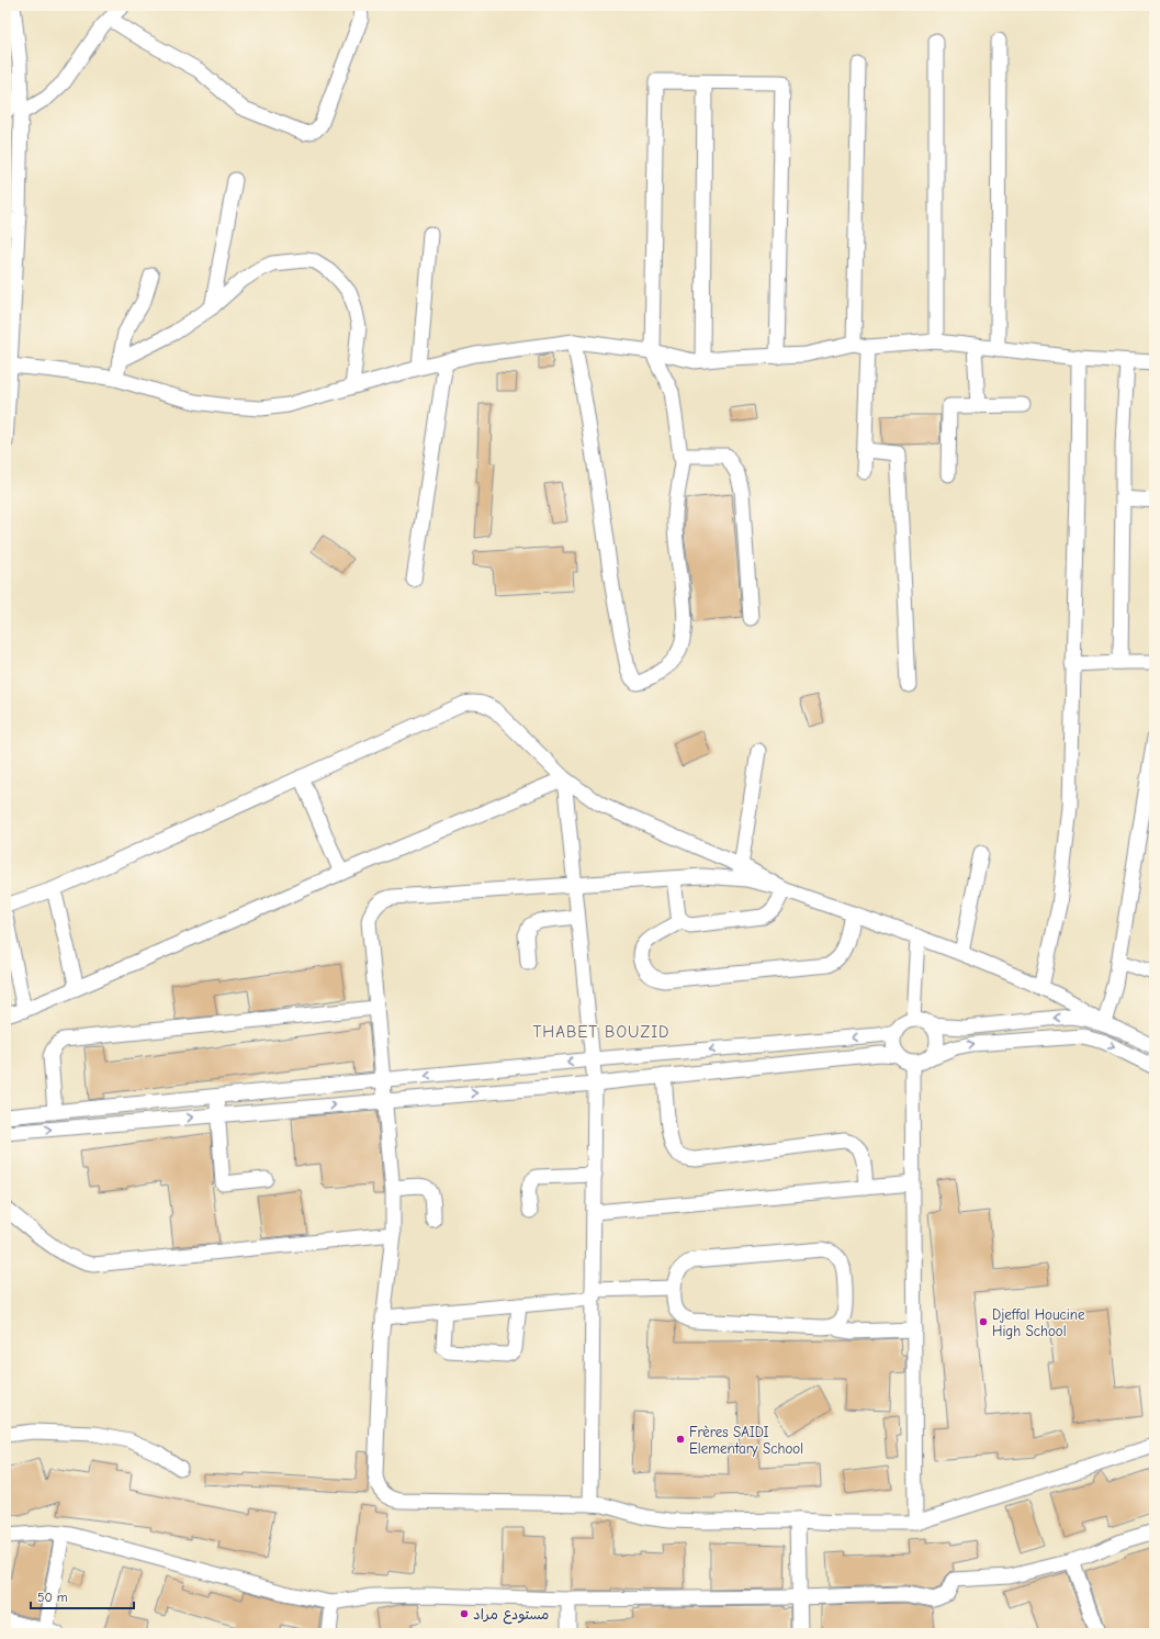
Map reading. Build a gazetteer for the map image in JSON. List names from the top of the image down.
{
  "districts": ["THABET BOUZID"],
  "places": ["Djeffal Houcine High School", "Frères SAIDI Elementary School", "مستودع مراد"],
  "scale_bar": "50 m"
}
